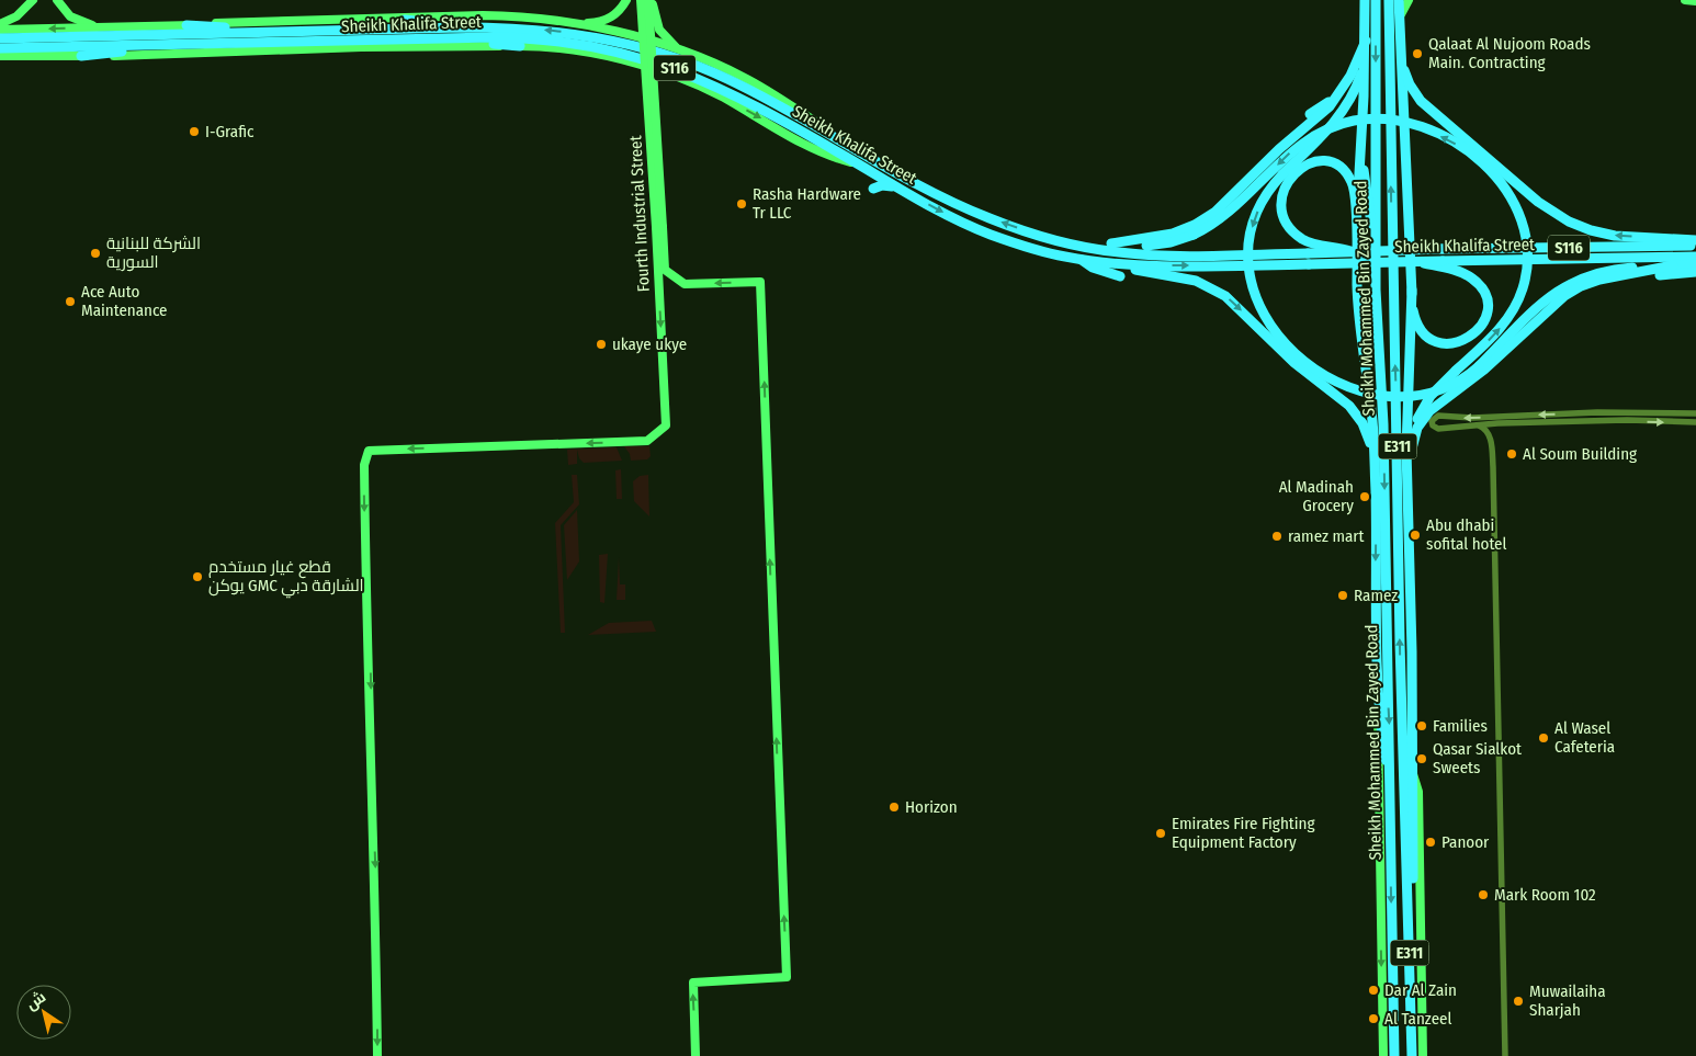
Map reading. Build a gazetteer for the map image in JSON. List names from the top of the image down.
{
  "streets": {
    "highway": [
      "Sheikh Khalifa Street",
      "S116",
      "Sheikh Mohammed Bin Zayed Road",
      "E311"
    ],
    "main road": ["Fourth Industrial Street"]
  },
  "places": [
    "Qalaat Al Nujoom Roads Main. Contracting",
    "I-Grafic",
    "Rasha Hardware Tr LLC",
    "الشركة للبنانية السورية",
    "Ace Auto Maintenance",
    "ukaye ukye",
    "Al Soum Building",
    "Al Madinah Grocery",
    "Abu dhabi sofital hotel",
    "ramez mart",
    "قطع غيار مستخدم يوكن GMC الشارقة دبي",
    "Ramez",
    "Families",
    "Al Wasel Cafeteria",
    "Qasar Sialkot Sweets",
    "Horizon",
    "Emirates Fire Fighting Equipment Factory",
    "Panoor",
    "Mark Room 102",
    "Dar Al Zain",
    "Muwailaiha Sharjah",
    "Al Tanzeel"
  ],
  "north": "top left"
}
